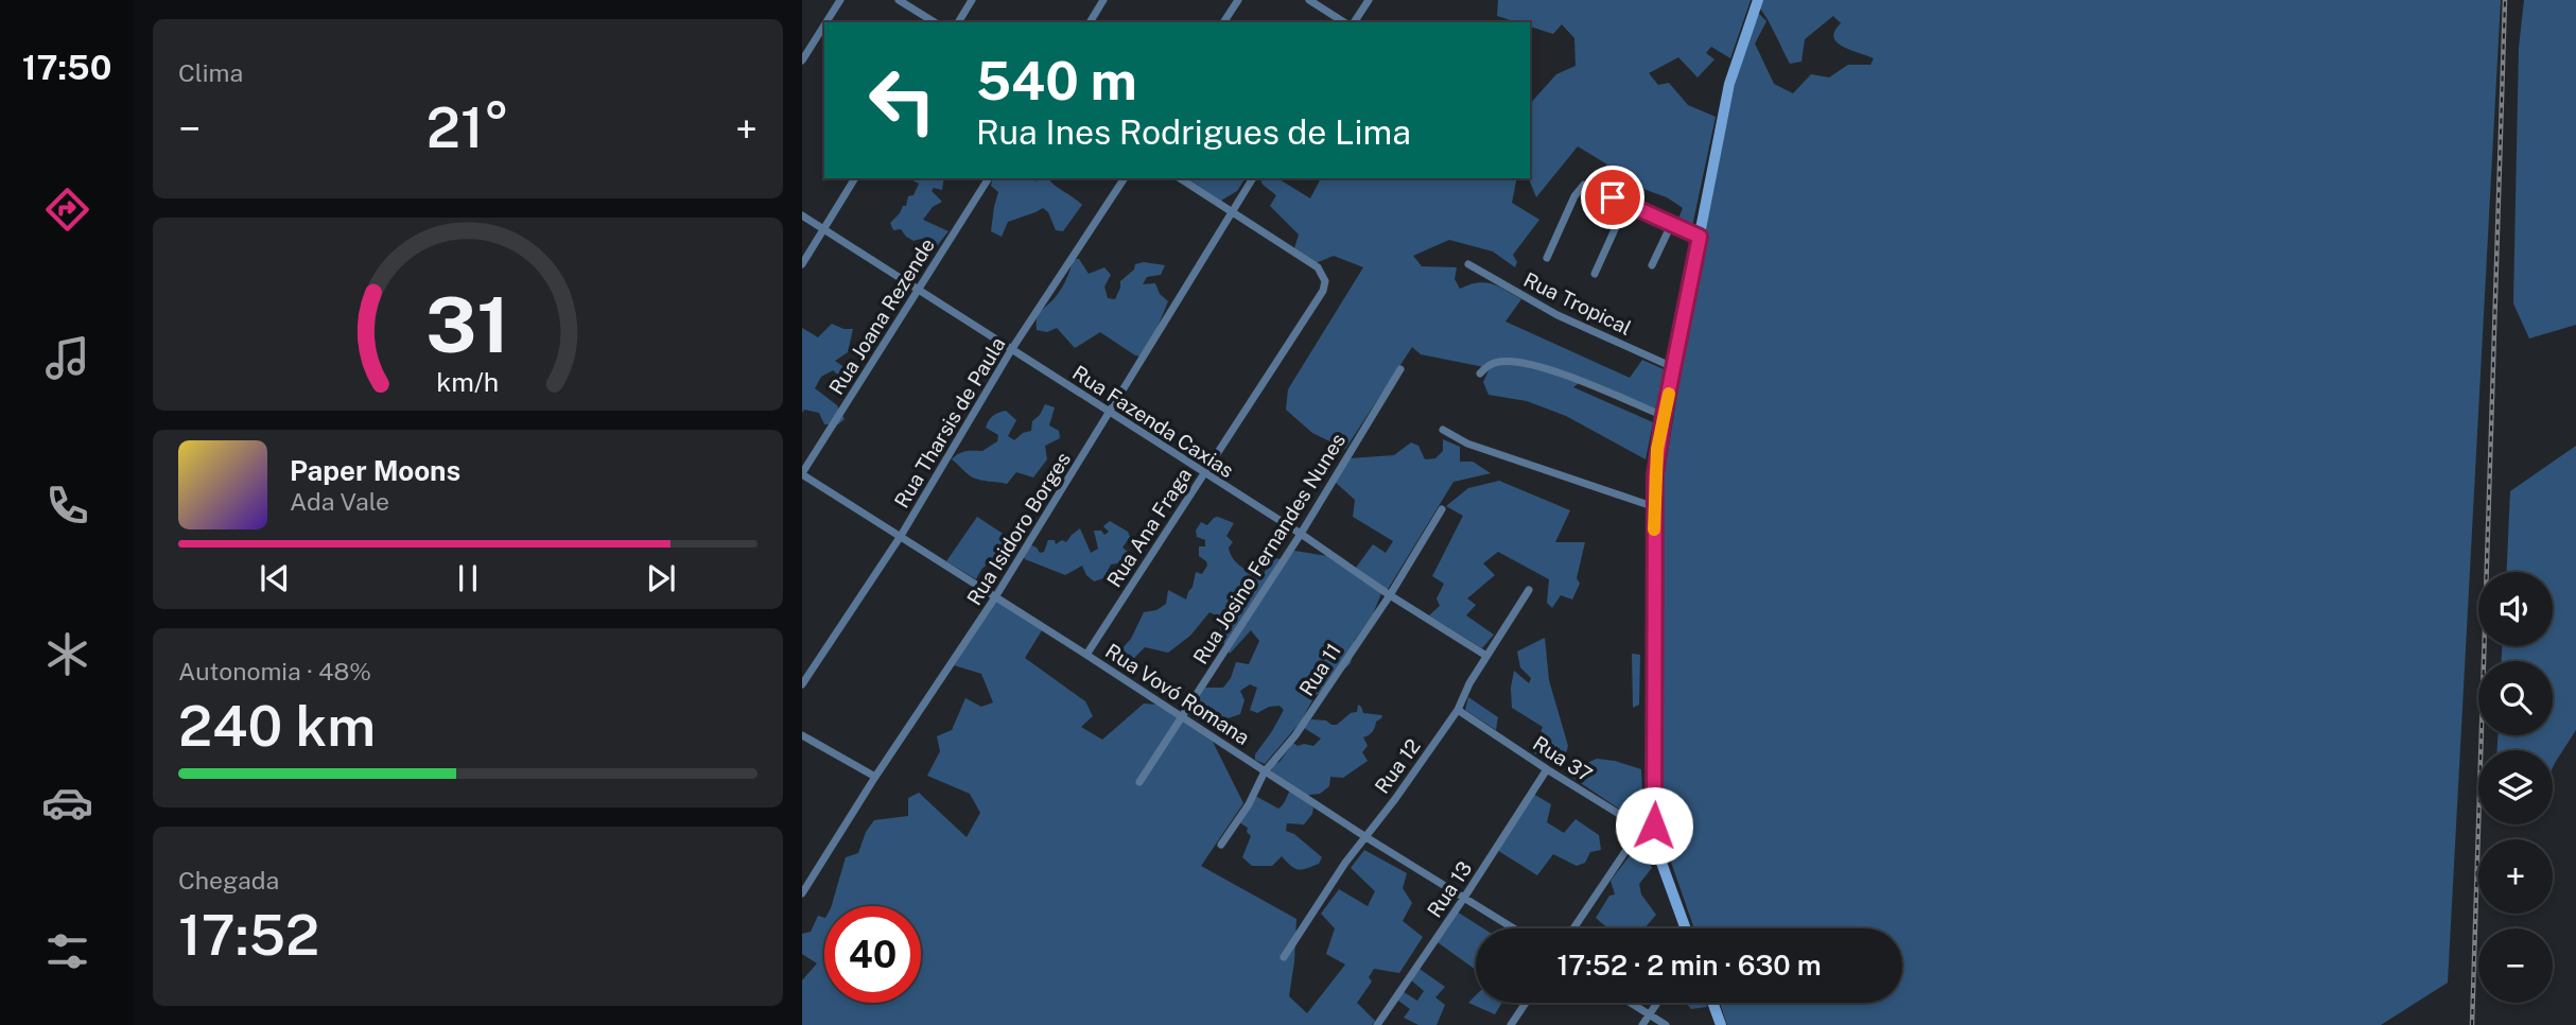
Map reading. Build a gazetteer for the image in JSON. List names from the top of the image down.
{
  "streets": {
    "street": [
      "Rua Tropical",
      "Rua Joana Rezende",
      "Rua Fazenda Caxias",
      "Rua Tharsis de Paula",
      "Rua Ana Fraga",
      "Rua Isidoro Borges",
      "Rua Josino Fernandes Nunes",
      "Rua 11",
      "Rua Vovó Romana",
      "Rua 37",
      "Rua 12",
      "Rua 13"
    ]
  },
  "crossings": [
    ["Rua Joana Rezende", "Rua Fazenda Caxias"],
    ["Rua Joana Rezende", "Rua Vovó Romana"],
    ["Rua Fazenda Caxias", "Rua Tharsis de Paula"],
    ["Rua Fazenda Caxias", "Rua Ana Fraga"],
    ["Rua Fazenda Caxias", "Rua Isidoro Borges"],
    ["Rua Fazenda Caxias", "Rua Josino Fernandes Nunes"],
    ["Rua Fazenda Caxias", "Rua 11"],
    ["Rua Fazenda Caxias", "Rua 12"],
    ["Rua Tharsis de Paula", "Rua Vovó Romana"],
    ["Rua Ana Fraga", "Rua Isidoro Borges"],
    ["Rua Ana Fraga", "Rua Vovó Romana"],
    ["Rua Isidoro Borges", "Rua Vovó Romana"],
    ["Rua Josino Fernandes Nunes", "Rua Vovó Romana"],
    ["Rua 11", "Rua Vovó Romana"],
    ["Rua Vovó Romana", "Rua 12"],
    ["Rua Vovó Romana", "Rua 13"],
    ["Rua 37", "Rua 12"],
    ["Rua 37", "Rua 13"]
  ],
  "page": {
    "tabs": "17:50",
    "tile": [
      "Clima",
      ["Autonomia · 48%", "240 km"],
      ["Chegada", "17:52"]
    ],
    "turn": ["540 m", "Rua Ines Rodrigues de Lima"],
    "heat": ["−", "21°", "+"],
    "song": ["Paper Moons", "Ada Vale"],
    "map_buttons": ["+", "−"],
    "limit": "40",
    "trip": "17:52 · 2 min · 630 m",
    "gauge": ["31", "km/h"]
  }
}
